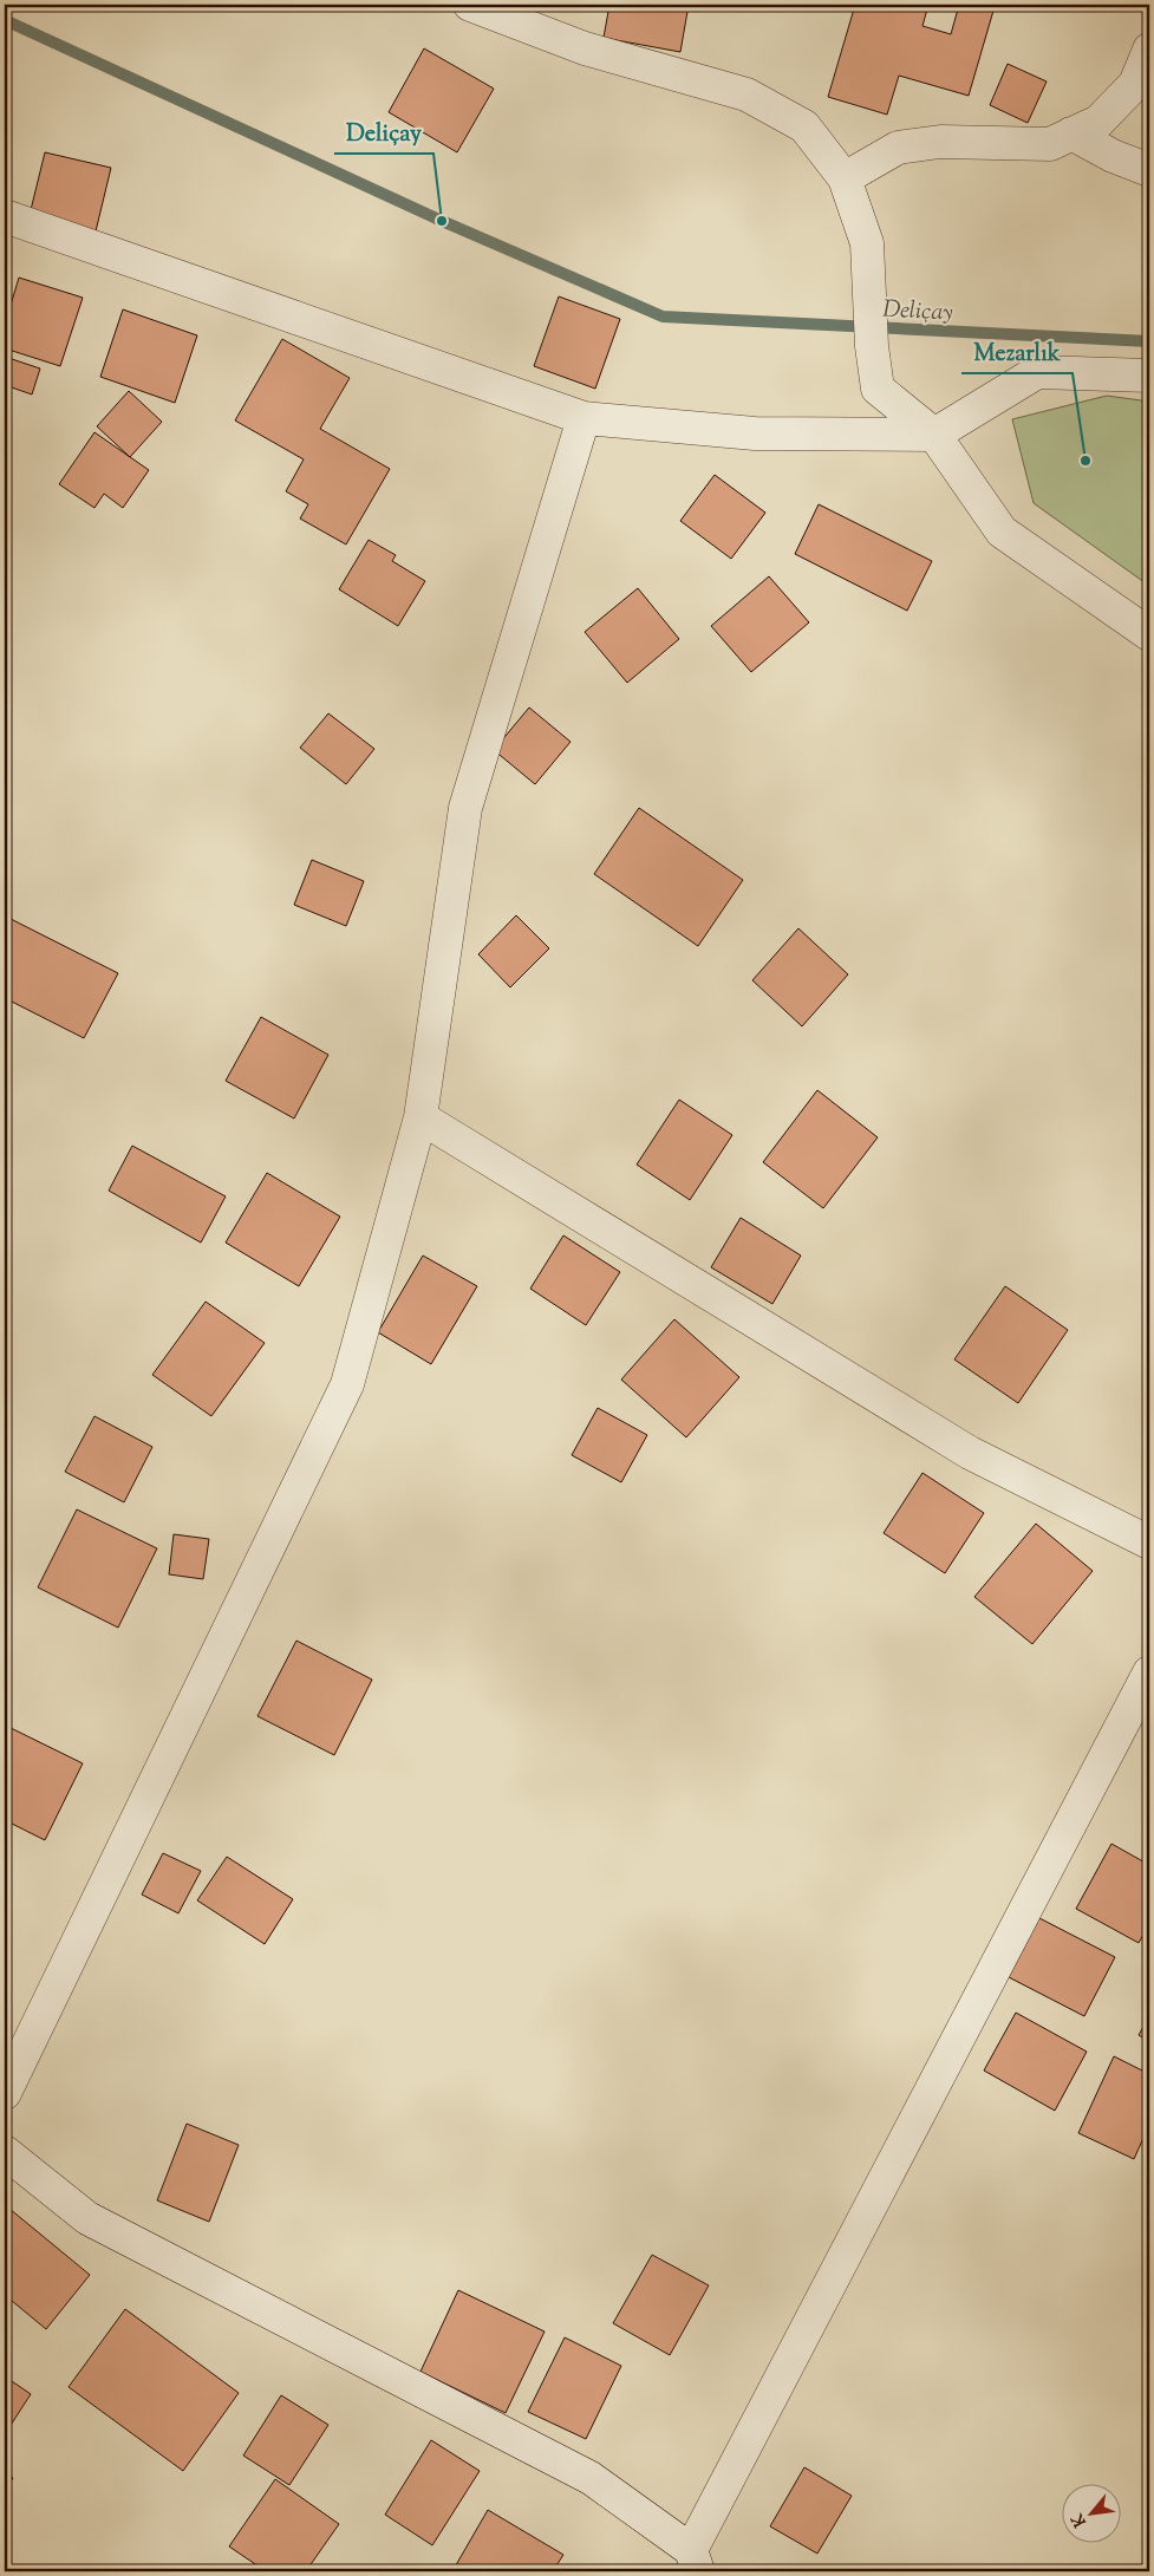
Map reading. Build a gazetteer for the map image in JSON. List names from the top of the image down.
{
  "water": ["Deliçay"],
  "places": ["Deliçay", "Mezarlık"],
  "north": "bottom left"
}
